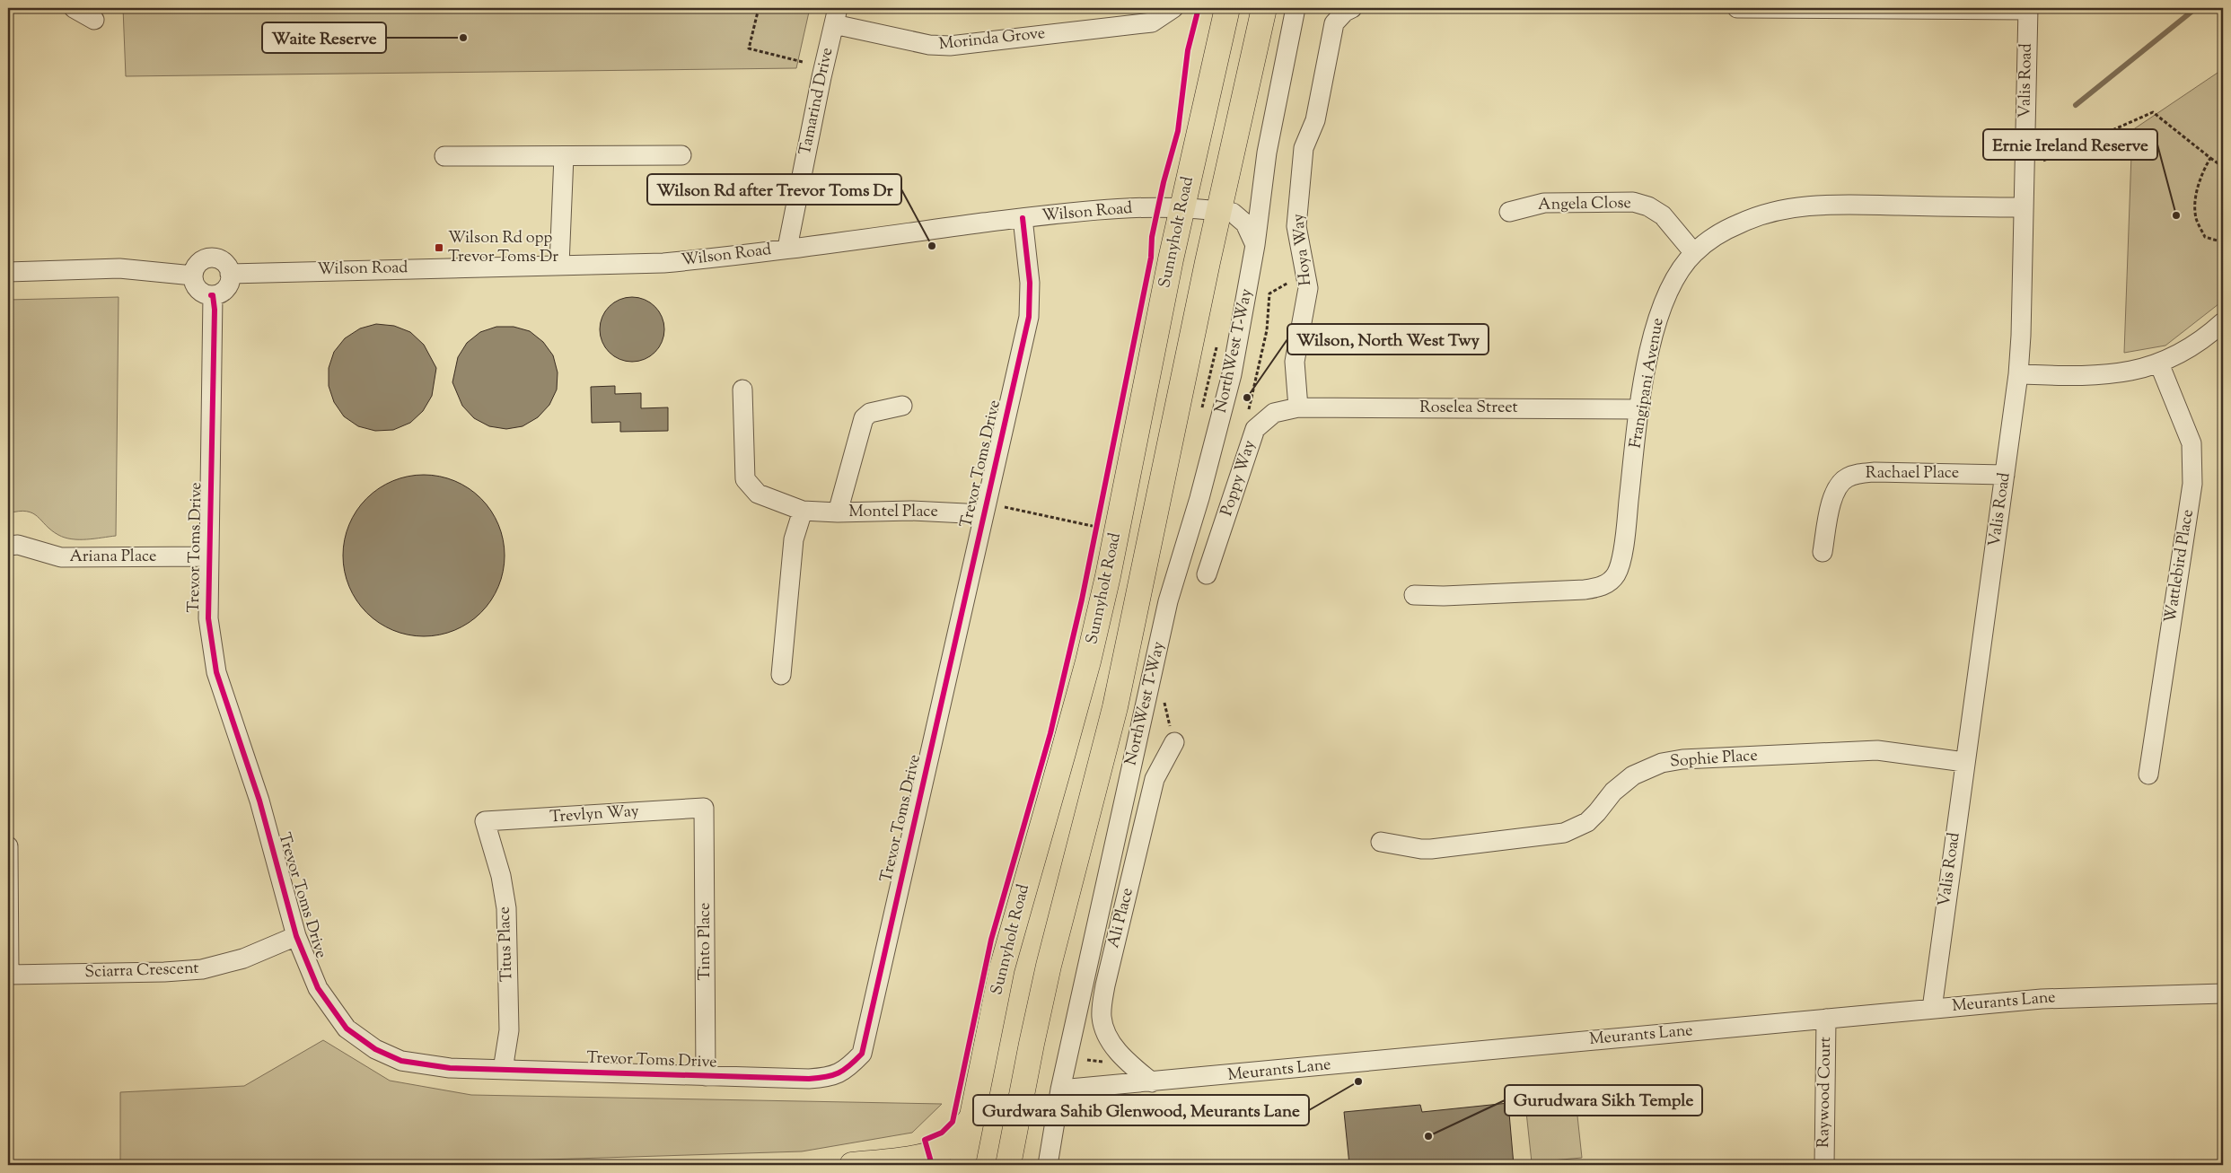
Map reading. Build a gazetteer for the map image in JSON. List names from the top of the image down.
{
  "streets": {
    "main road": ["Sunnyholt Road"],
    "street": [
      "Morinda Grove",
      "Valis Road",
      "Tamarind Drive",
      "Angela Close",
      "Wilson Road",
      "Hoya Way",
      "NorthWest T-Way",
      "Frangipani Avenue",
      "Roselea Street",
      "Trevor Toms Drive",
      "Rachael Place",
      "Poppy Way",
      "Montel Place",
      "Ariana Place",
      "Wattlebird Place",
      "Sophie Place",
      "Trevlyn Way",
      "Ali Place",
      "Tinto Place",
      "Titus Place",
      "Sciarra Crescent",
      "Meurants Lane",
      "Raywood Court"
    ]
  },
  "crossings": [
    ["Morinda Grove", "Tamarind Drive"],
    ["Valis Road", "Frangipani Avenue"],
    ["Valis Road", "Rachael Place"],
    ["Valis Road", "Sophie Place"],
    ["Valis Road", "Meurants Lane"],
    ["Tamarind Drive", "Wilson Road"],
    ["Angela Close", "Frangipani Avenue"],
    ["Wilson Road", "Sunnyholt Road"],
    ["Wilson Road", "Trevor Toms Drive"],
    ["Hoya Way", "Roselea Street"],
    ["Hoya Way", "Poppy Way"],
    ["NorthWest T-Way", "Meurants Lane"],
    ["Frangipani Avenue", "Roselea Street"],
    ["Roselea Street", "Poppy Way"],
    ["Trevor Toms Drive", "Montel Place"],
    ["Trevor Toms Drive", "Ariana Place"],
    ["Trevor Toms Drive", "Tinto Place"],
    ["Trevor Toms Drive", "Titus Place"],
    ["Trevor Toms Drive", "Sciarra Crescent"],
    ["Trevlyn Way", "Tinto Place"],
    ["Trevlyn Way", "Titus Place"],
    ["Ali Place", "Meurants Lane"],
    ["Meurants Lane", "Raywood Court"]
  ],
  "places": {
    "other": [
      "Waite Reserve",
      "Ernie Ireland Reserve",
      "Wilson Rd after Trevor Toms Dr",
      "Wilson, North West Twy",
      "Gurdwara Sahib Glenwood, Meurants Lane",
      "Gurudwara Sikh Temple"
    ],
    "transit": ["Wilson Rd opp Trevor Toms Dr"]
  }
}
